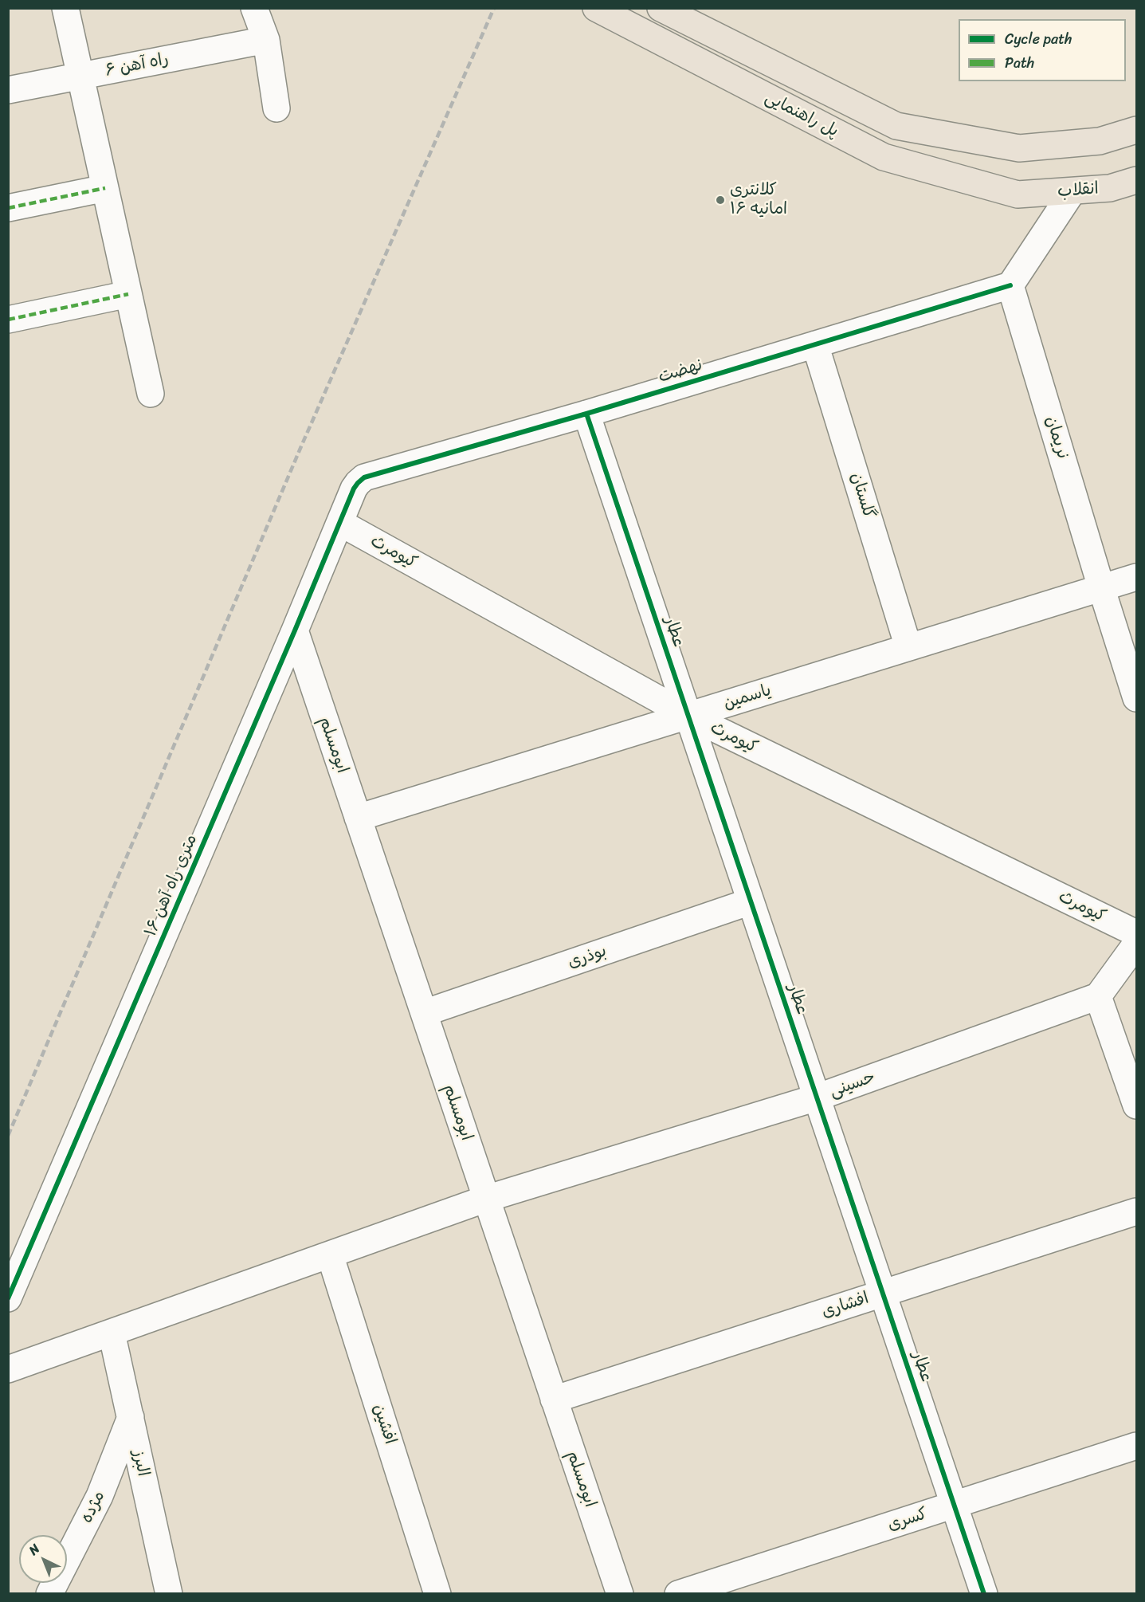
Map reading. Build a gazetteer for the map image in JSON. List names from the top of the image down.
{
  "streets": {
    "main road": ["پل راهنمایی", "انقلاب"],
    "street": [
      "راه آهن ۶",
      "نهضت",
      "نریمان",
      "گلستان",
      "کیومرث",
      "عطار",
      "یاسمین",
      "ابومسلم",
      "۱۶ متری راه آهن",
      "بوذری",
      "حسینی",
      "افشاری",
      "افشین",
      "البرز",
      "مژده",
      "کسری"
    ]
  },
  "crossings": [
    ["پل راهنمایی", "انقلاب"],
    ["نهضت", "نریمان"],
    ["نهضت", "گلستان"],
    ["نهضت", "عطار"],
    ["نهضت", "۱۶ متری راه آهن"],
    ["نریمان", "یاسمین"],
    ["گلستان", "یاسمین"],
    ["کیومرث", "عطار"],
    ["کیومرث", "یاسمین"],
    ["کیومرث", "۱۶ متری راه آهن"],
    ["عطار", "یاسمین"],
    ["عطار", "بوذری"],
    ["عطار", "حسینی"],
    ["عطار", "افشاری"],
    ["عطار", "کسری"],
    ["یاسمین", "ابومسلم"],
    ["ابومسلم", "۱۶ متری راه آهن"],
    ["ابومسلم", "بوذری"],
    ["ابومسلم", "حسینی"],
    ["ابومسلم", "افشاری"],
    ["حسینی", "افشین"],
    ["حسینی", "البرز"],
    ["البرز", "مژده"]
  ],
  "places": ["کلانتری ۱۶ امانیه"],
  "legend": ["Cycle path", "Path"],
  "north": "top left"
}
